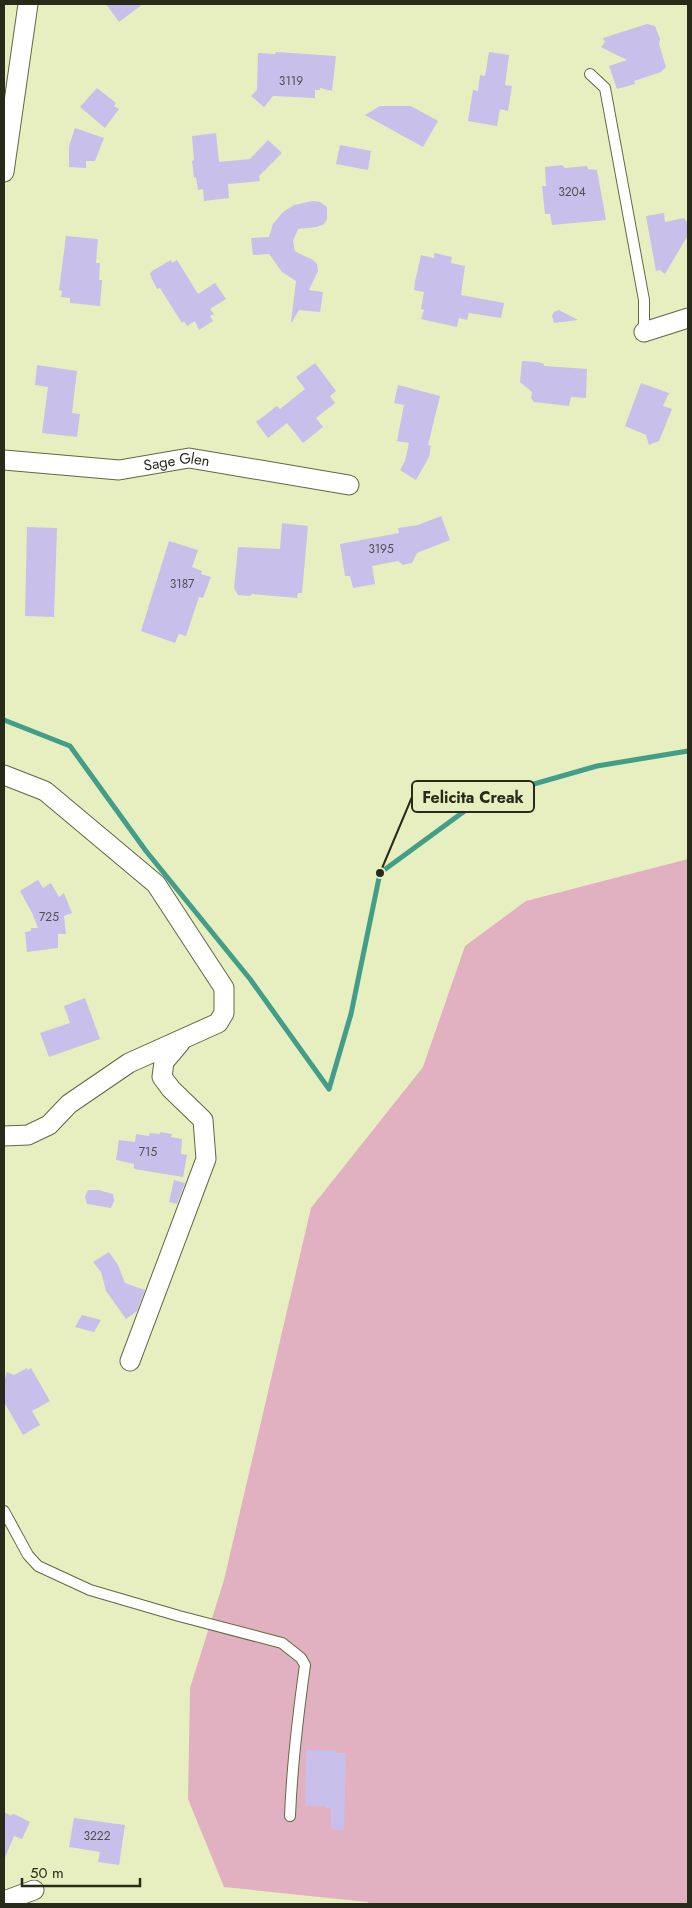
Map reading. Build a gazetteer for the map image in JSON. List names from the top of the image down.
{
  "streets": {
    "street": ["Sage Glen"]
  },
  "places": ["Felicita Creak"],
  "house_numbers": [
    "3119",
    "3204",
    "3195",
    "3187",
    "725",
    "715",
    "3222"
  ],
  "scale_bar": "50 m"
}
